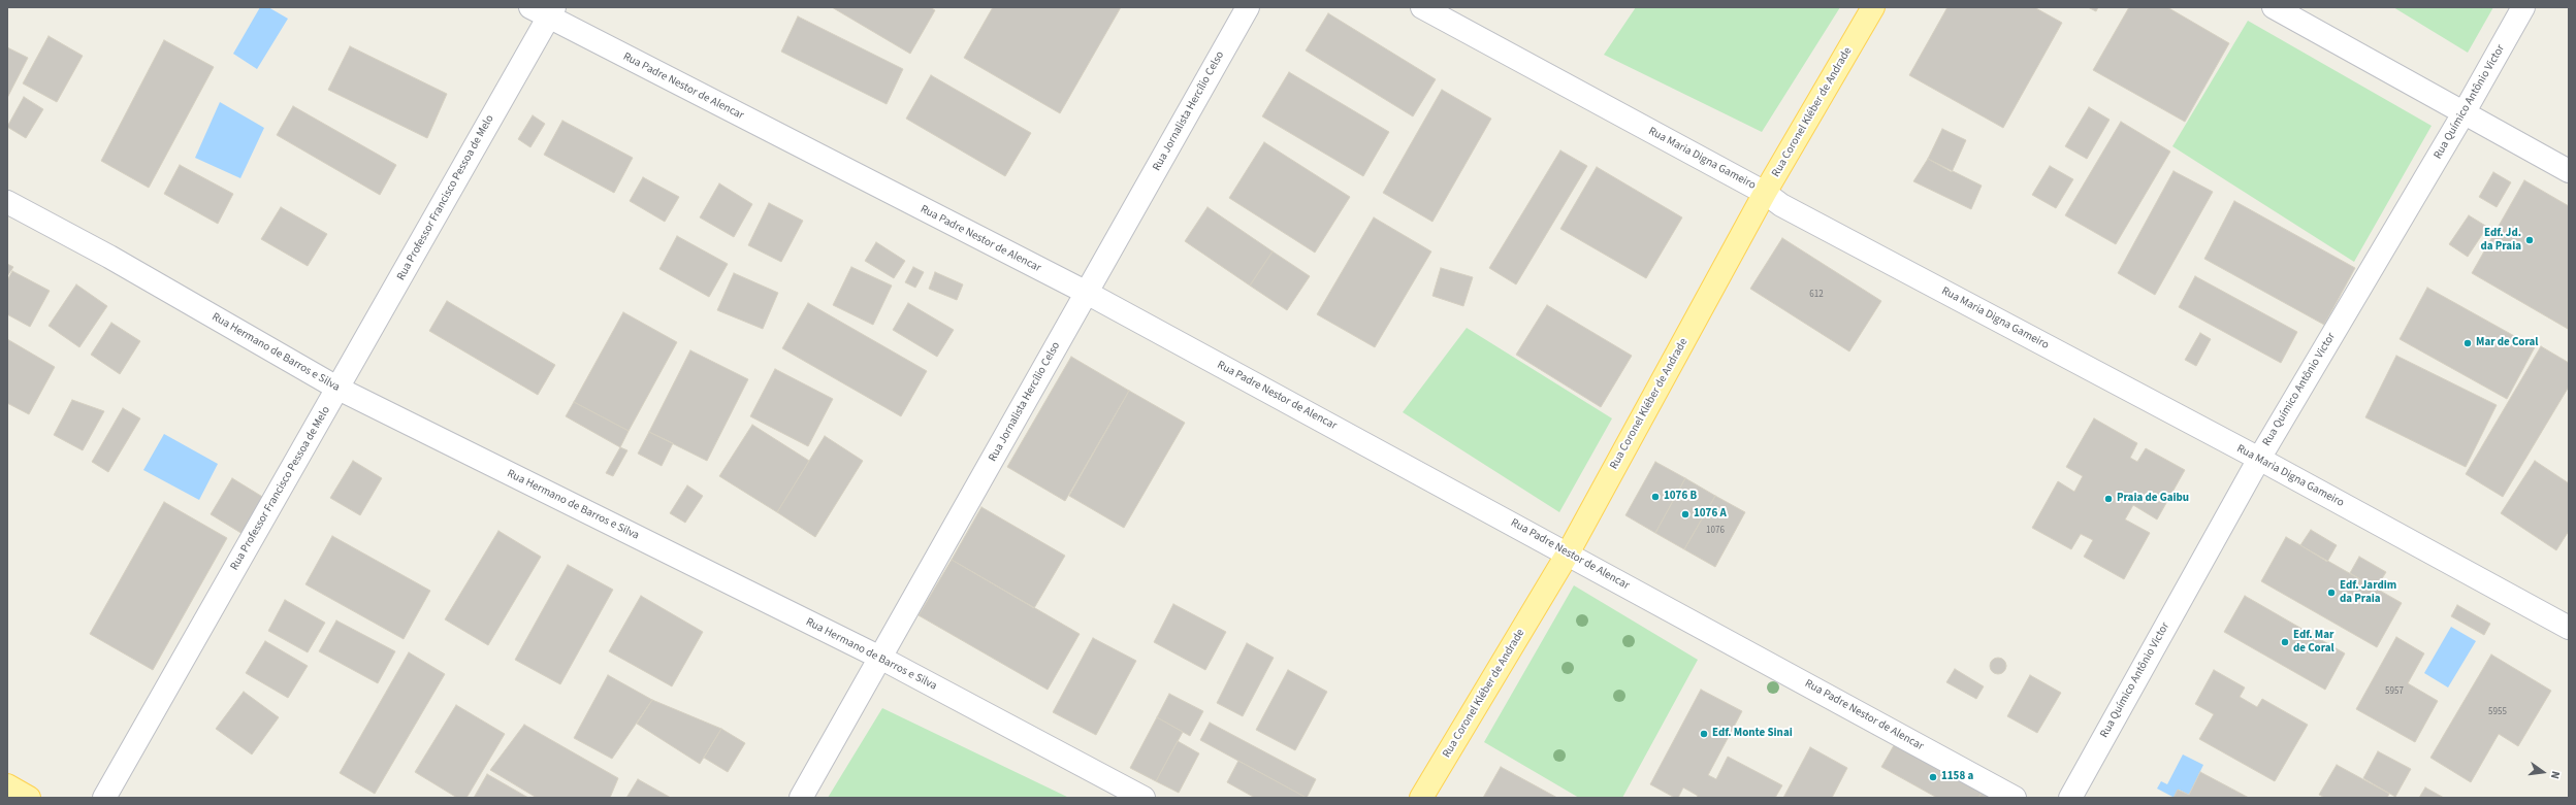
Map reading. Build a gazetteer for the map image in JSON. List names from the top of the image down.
{
  "streets": {
    "main road": ["Rua Coronel Kléber de Andrade"],
    "street": [
      "Rua Padre Nestor de Alencar",
      "Rua Químico Antônio Victor",
      "Rua Jornalista Hercílio Celso",
      "Rua Maria Digna Gameiro",
      "Rua Professor Francisco Pessoa de Melo",
      "Rua Hermano de Barros e Silva"
    ]
  },
  "crossings": [
    ["Rua Padre Nestor de Alencar", "Rua Jornalista Hercílio Celso"],
    ["Rua Padre Nestor de Alencar", "Rua Coronel Kléber de Andrade"],
    ["Rua Padre Nestor de Alencar", "Rua Professor Francisco Pessoa de Melo"],
    ["Rua Químico Antônio Victor", "Rua Maria Digna Gameiro"],
    ["Rua Jornalista Hercílio Celso", "Rua Hermano de Barros e Silva"],
    ["Rua Coronel Kléber de Andrade", "Rua Maria Digna Gameiro"],
    ["Rua Professor Francisco Pessoa de Melo", "Rua Hermano de Barros e Silva"]
  ],
  "places": [
    "Edf. Jd. da Praia",
    "Mar de Coral",
    "1076 B",
    "Praia de Gaibu",
    "1076 A",
    "Edf. Jardim da Praia",
    "Edf. Mar de Coral",
    "Edf. Monte Sinai",
    "1158 a"
  ],
  "house_numbers": [
    "612",
    "1076",
    "5957",
    "5955"
  ],
  "north": "right"
}
